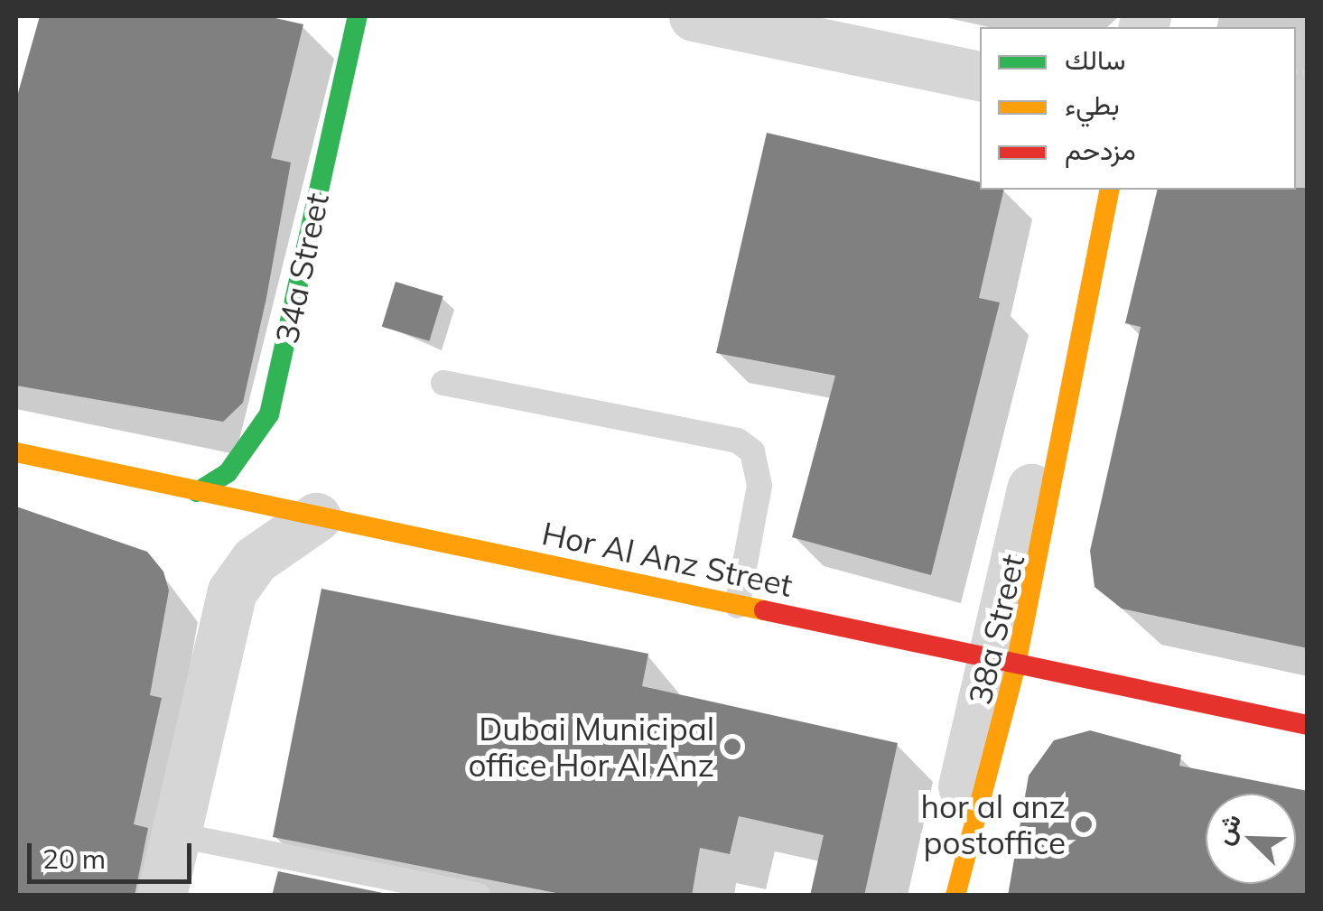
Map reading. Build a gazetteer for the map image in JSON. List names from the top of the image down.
{
  "streets": {
    "street": ["34a Street", "Hor Al Anz Street", "38a Street"]
  },
  "crossings": [
    ["34a Street", "Hor Al Anz Street"],
    ["Hor Al Anz Street", "38a Street"]
  ],
  "places": ["Dubai Municipal office Hor Al Anz", "hor al anz postoffice"],
  "legend": ["سالك", "بطيء", "مزدحم"],
  "scale_bar": "20 m",
  "north": "top left"
}
